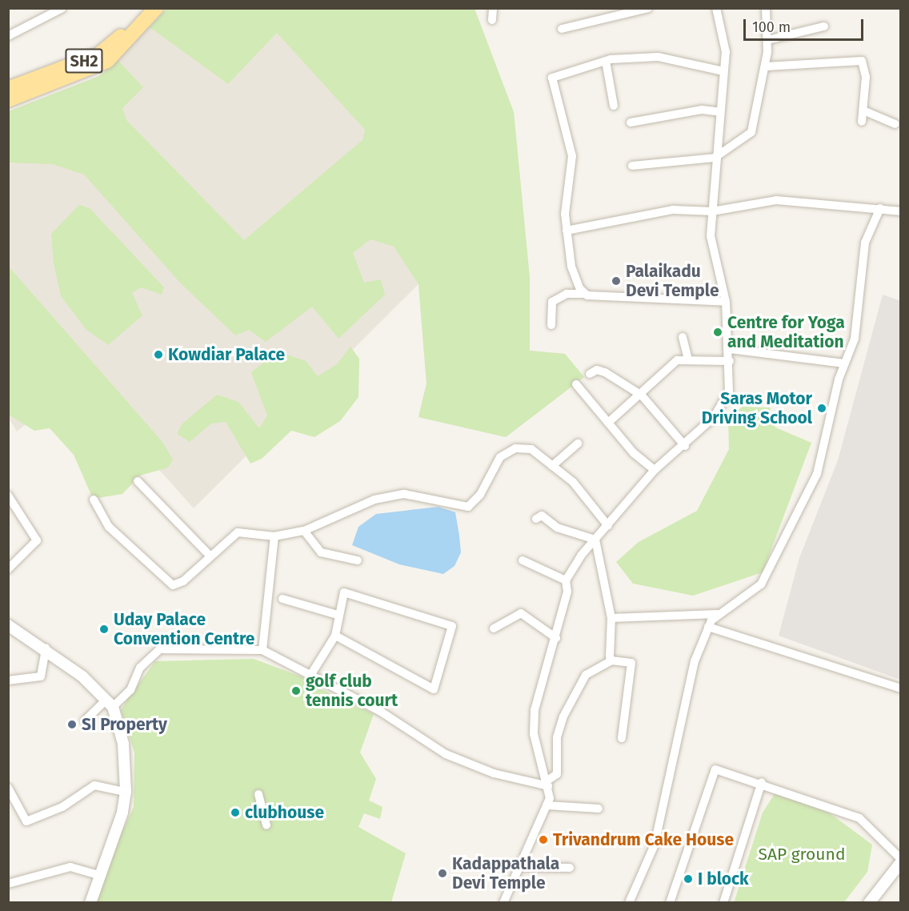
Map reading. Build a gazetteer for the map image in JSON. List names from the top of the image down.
{
  "streets": {
    "main road": ["SH2"]
  },
  "parks": ["SAP ground"],
  "places": [
    "Palaikadu Devi Temple",
    "Centre for Yoga and Meditation",
    "Kowdiar Palace",
    "Saras Motor Driving School",
    "Uday Palace Convention Centre",
    "golf club tennis court",
    "SI Property",
    "clubhouse",
    "Trivandrum Cake House",
    "Kadappathala Devi Temple",
    "I block"
  ],
  "scale_bar": "100 m"
}
